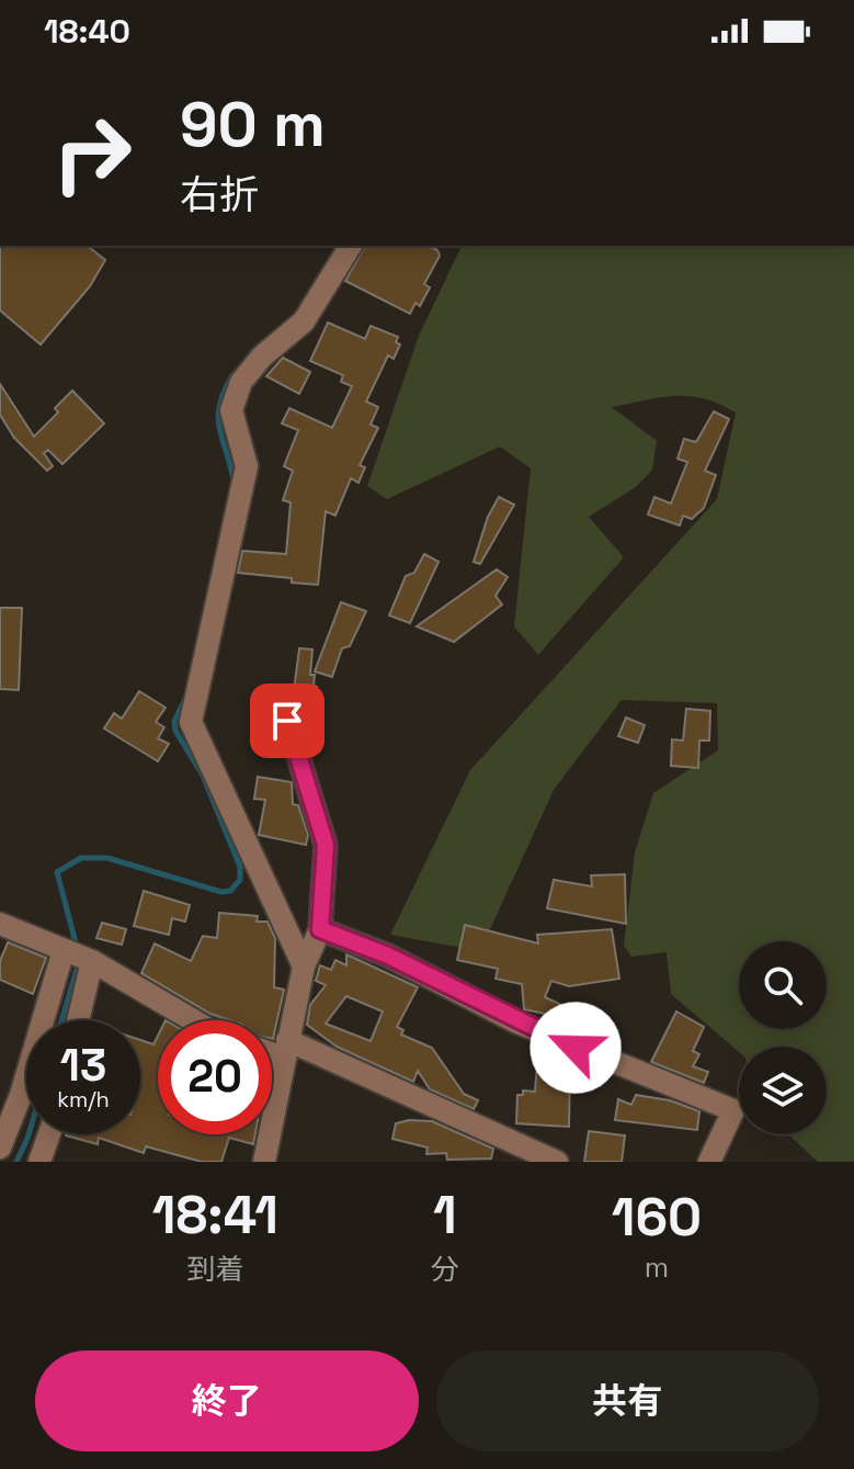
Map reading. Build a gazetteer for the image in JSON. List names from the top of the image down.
{
  "page": {
    "status": "18:40",
    "turn": ["90 m", "右折"],
    "speed": "13 km/h",
    "limit": "20",
    "eta": [
      "18:41",
      "到着",
      "1",
      "分",
      "160",
      "m"
    ],
    "buttons": ["終了", "共有"]
  }
}
